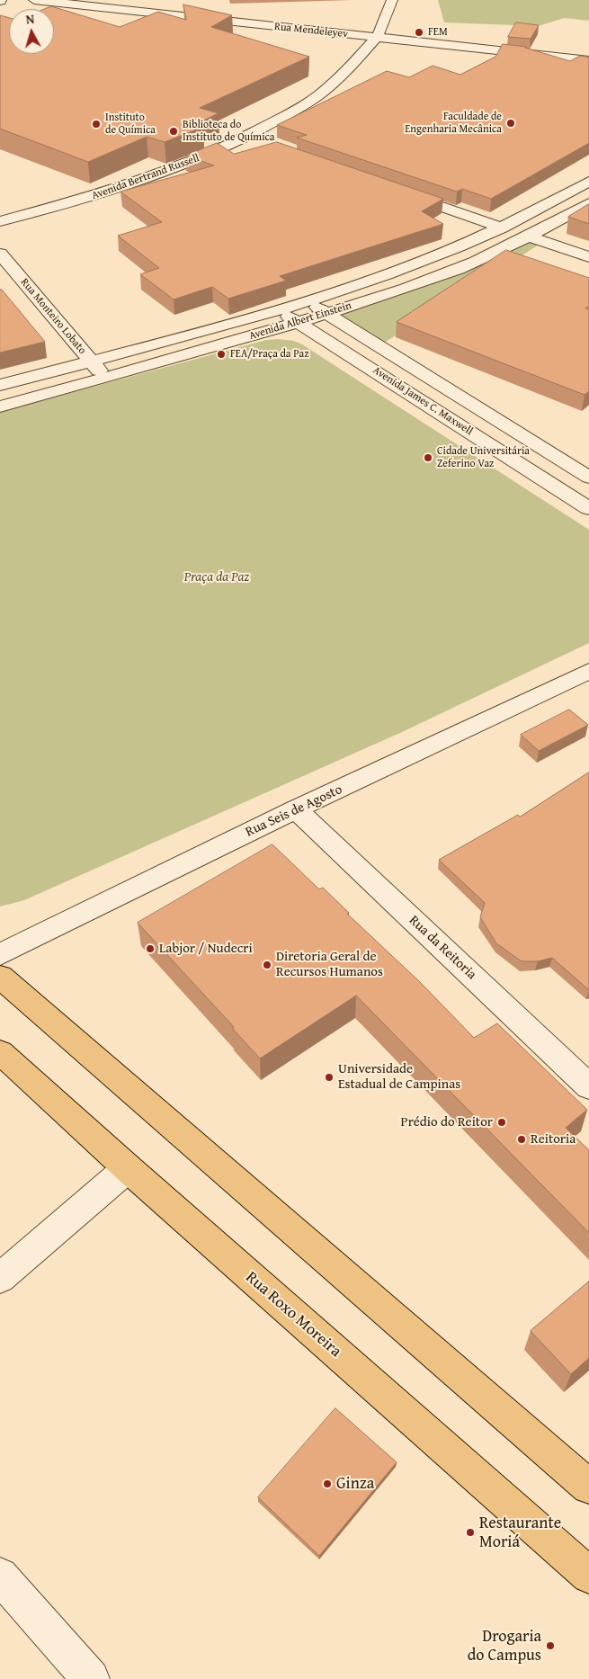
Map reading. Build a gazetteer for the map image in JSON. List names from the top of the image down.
{
  "streets": {
    "main road": ["Rua Roxo Moreira"],
    "street": [
      "Rua Mendeleyev",
      "Avenida Bertrand Russell",
      "Rua Monteiro Lobato",
      "Avenida Albert Einstein",
      "Avenida James C. Maxwell",
      "Rua Seis de Agosto",
      "Rua da Reitoria"
    ]
  },
  "crossings": [
    ["Rua Mendeleyev", "Avenida Bertrand Russell"],
    ["Rua Monteiro Lobato", "Avenida Albert Einstein"],
    ["Avenida Albert Einstein", "Avenida James C. Maxwell"],
    ["Rua Seis de Agosto", "Rua da Reitoria"]
  ],
  "parks": ["Praça da Paz"],
  "places": [
    "FEM",
    "Faculdade de Engenharia Mecânica",
    "Instituto de Química",
    "Biblioteca do Instituto de Química",
    "FEA/Praça da Paz",
    "Cidade Universitária Zeferino Vaz",
    "Labjor / Nudecri",
    "Diretoria Geral de Recursos Humanos",
    "Universidade Estadual de Campinas",
    "Prédio do Reitor",
    "Reitoria",
    "Ginza",
    "Restaurante Moriá",
    "Drogaria do Campus"
  ],
  "north": "top"
}
